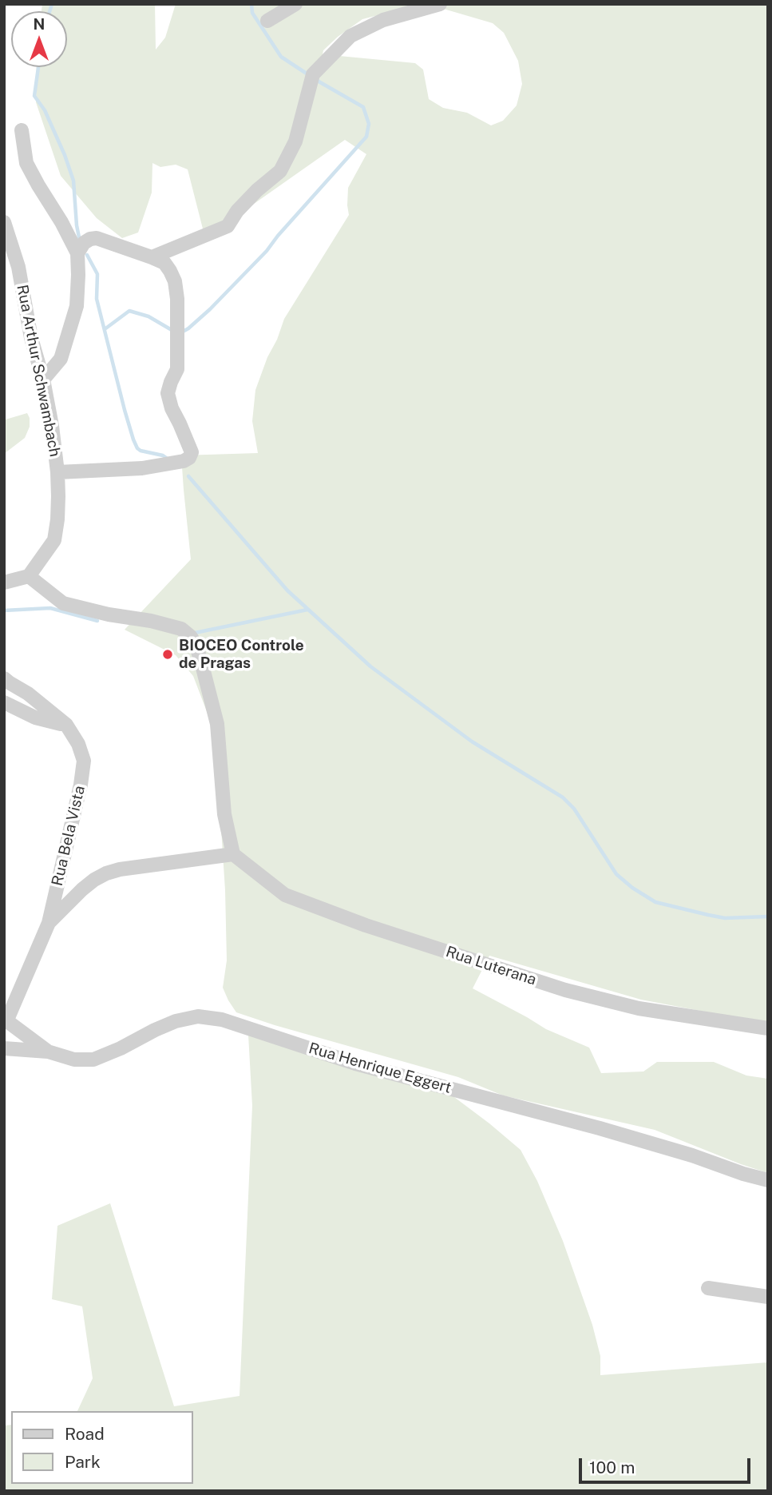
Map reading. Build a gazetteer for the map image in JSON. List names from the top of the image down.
{
  "streets": {
    "street": [
      "Rua Arthur Schwambach",
      "Rua Bela Vista",
      "Rua Luterana",
      "Rua Henrique Eggert"
    ]
  },
  "crossings": [
    ["Rua Bela Vista", "Rua Henrique Eggert"]
  ],
  "places": ["BIOCEO Controle de Pragas"],
  "legend": ["Road", "Park"],
  "scale_bar": "100 m",
  "north": "top"
}
